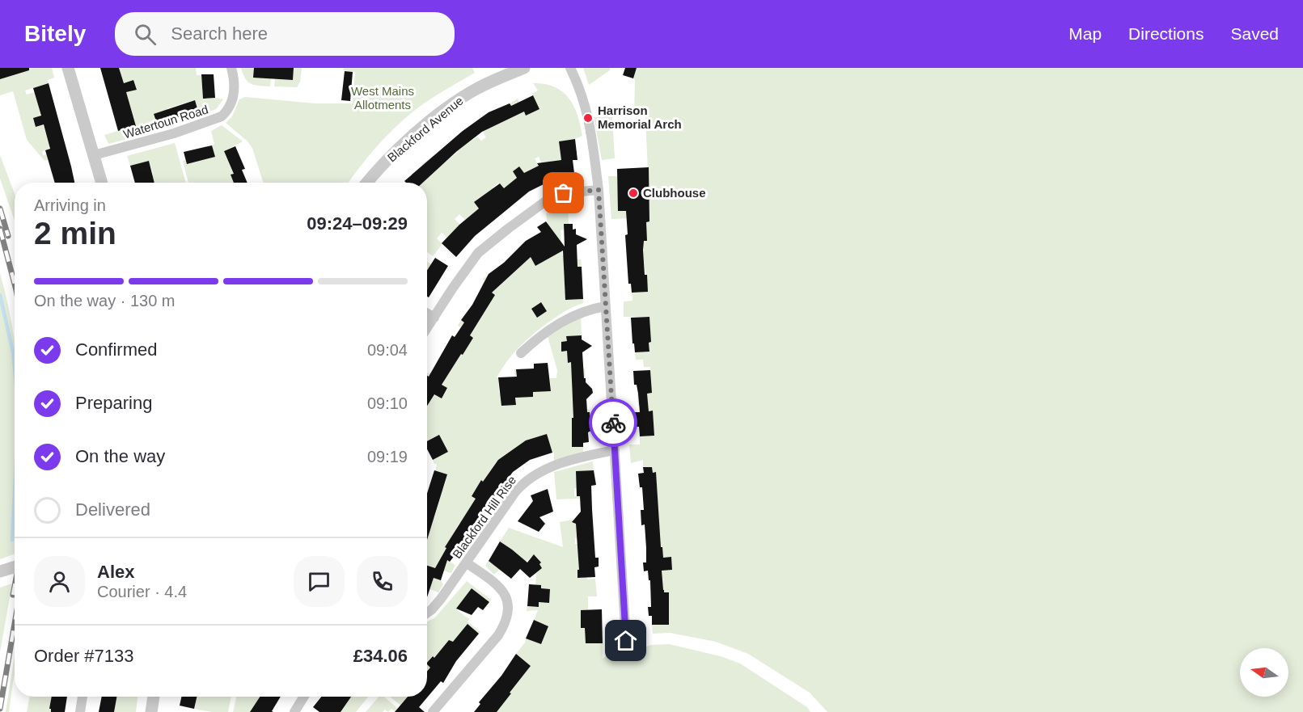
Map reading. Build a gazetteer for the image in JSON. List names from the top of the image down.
{
  "streets": {
    "street": ["Watertoun Road", "Blackford Avenue", "Blackford Hill Rise"]
  },
  "parks": ["West Mains Allotments"],
  "places": ["Harrison Memorial Arch", "Clubhouse"],
  "north": "left",
  "page": {
    "header": "Bitely",
    "search": "Search here",
    "nav": ["Map", "Directions", "Saved"],
    "heading": ["2 min", "Arriving in", "09:24–09:29"],
    "panel": [
      "Alex",
      "Courier · 4.4",
      "Order #7133",
      "£34.06"
    ],
    "bar": "On the way · 130 m",
    "list": [
      ["Confirmed", "09:04"],
      ["Preparing", "09:10"],
      ["On the way", "09:19"],
      "Delivered"
    ]
  }
}
